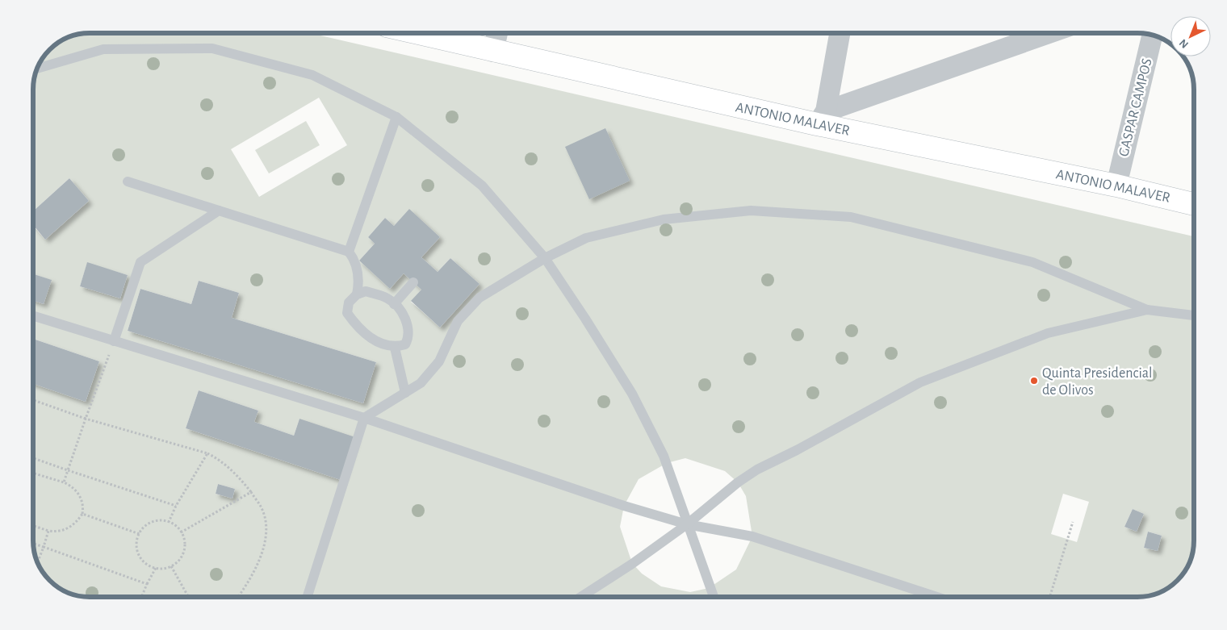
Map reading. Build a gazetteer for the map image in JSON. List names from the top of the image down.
{
  "streets": {
    "street": ["GASPAR CAMPOS", "ANTONIO MALAVER"]
  },
  "crossings": [
    ["GASPAR CAMPOS", "ANTONIO MALAVER"]
  ],
  "places": ["Quinta Presidencial de Olivos"],
  "north": "bottom left"
}
